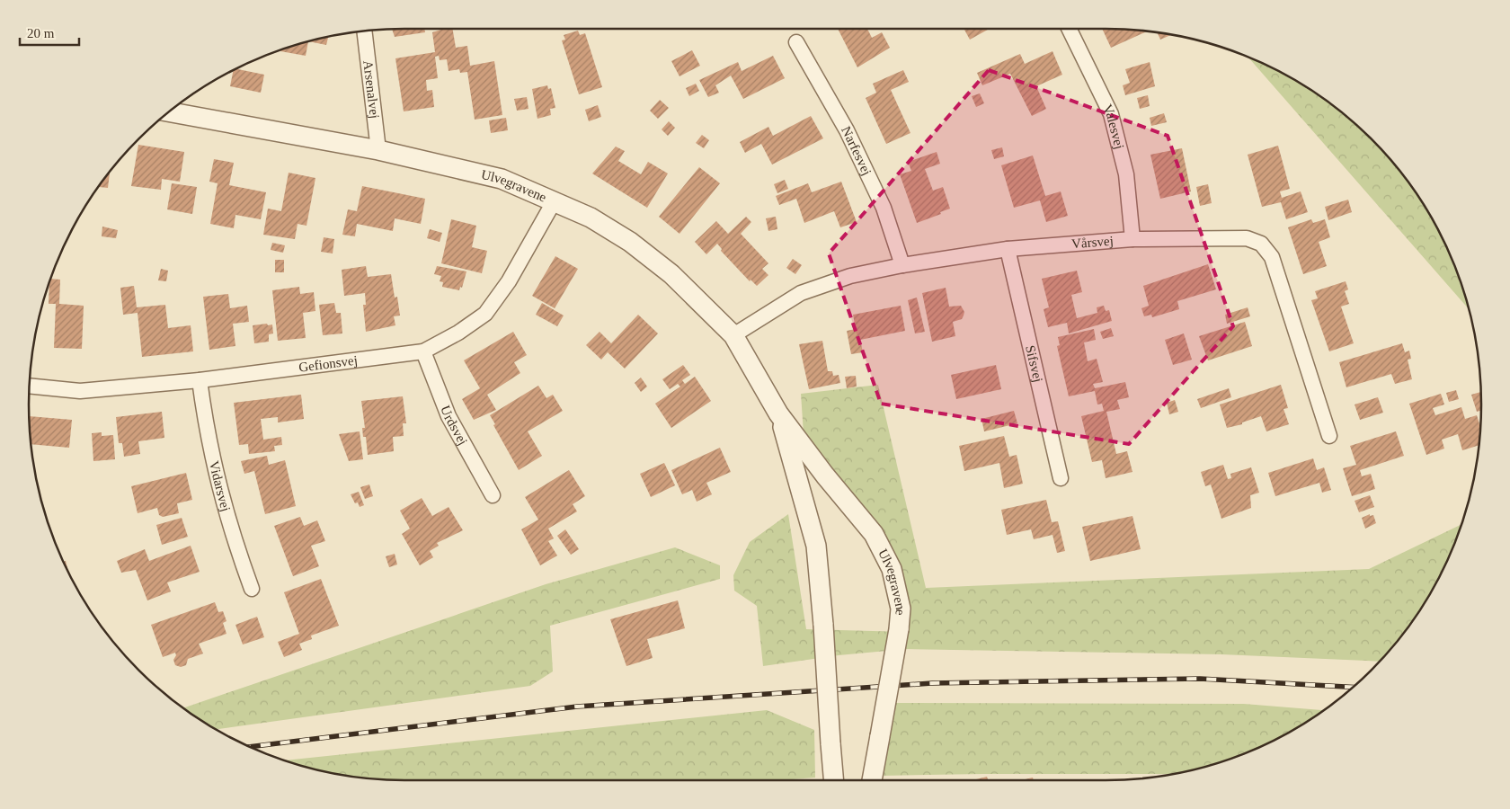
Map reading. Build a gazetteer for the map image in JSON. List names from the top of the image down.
{
  "streets": {
    "street": [
      "Arsenalvej",
      "Valesvej",
      "Narfesvej",
      "Ulvegravene",
      "Vårsvej",
      "Sifsvej",
      "Gefionsvej",
      "Urdsvej",
      "Vidarsvej"
    ]
  },
  "crossings": [
    ["Arsenalvej", "Ulvegravene"],
    ["Valesvej", "Vårsvej"],
    ["Narfesvej", "Vårsvej"],
    ["Ulvegravene", "Vårsvej"],
    ["Ulvegravene", "Gefionsvej"],
    ["Vårsvej", "Sifsvej"],
    ["Gefionsvej", "Urdsvej"],
    ["Gefionsvej", "Vidarsvej"]
  ],
  "scale_bar": "20 m"
}
